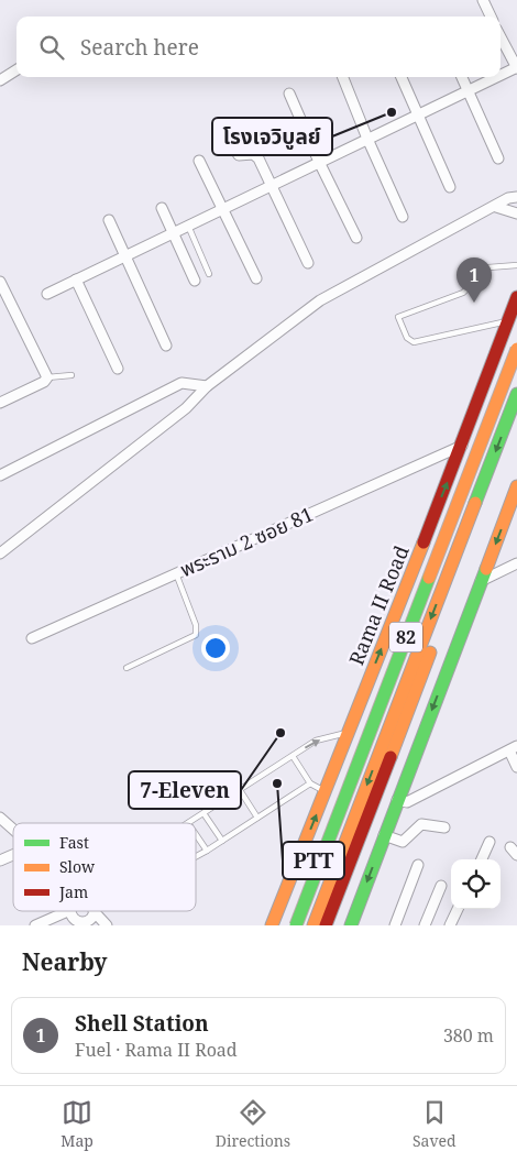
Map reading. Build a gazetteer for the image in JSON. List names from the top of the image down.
{
  "streets": {
    "main road": ["Rama II Road", "82"],
    "street": ["พระราม 2 ซอย 81"]
  },
  "crossings": [
    ["พระราม 2 ซอย 81", "Rama II Road"],
    ["Rama II Road", "82"]
  ],
  "places": ["โรงเจวิบูลย์", "7-Eleven", "PTT"],
  "legend": ["Fast", "Slow", "Jam"],
  "page": {
    "search": "Search here",
    "pins": "1",
    "heading": "Nearby",
    "list": [
      {
        "mark": "1",
        "name": "Shell Station",
        "note": "Fuel · Rama II Road",
        "value": "380 m"
      }
    ],
    "nav": ["Map", "Directions", "Saved"]
  }
}
